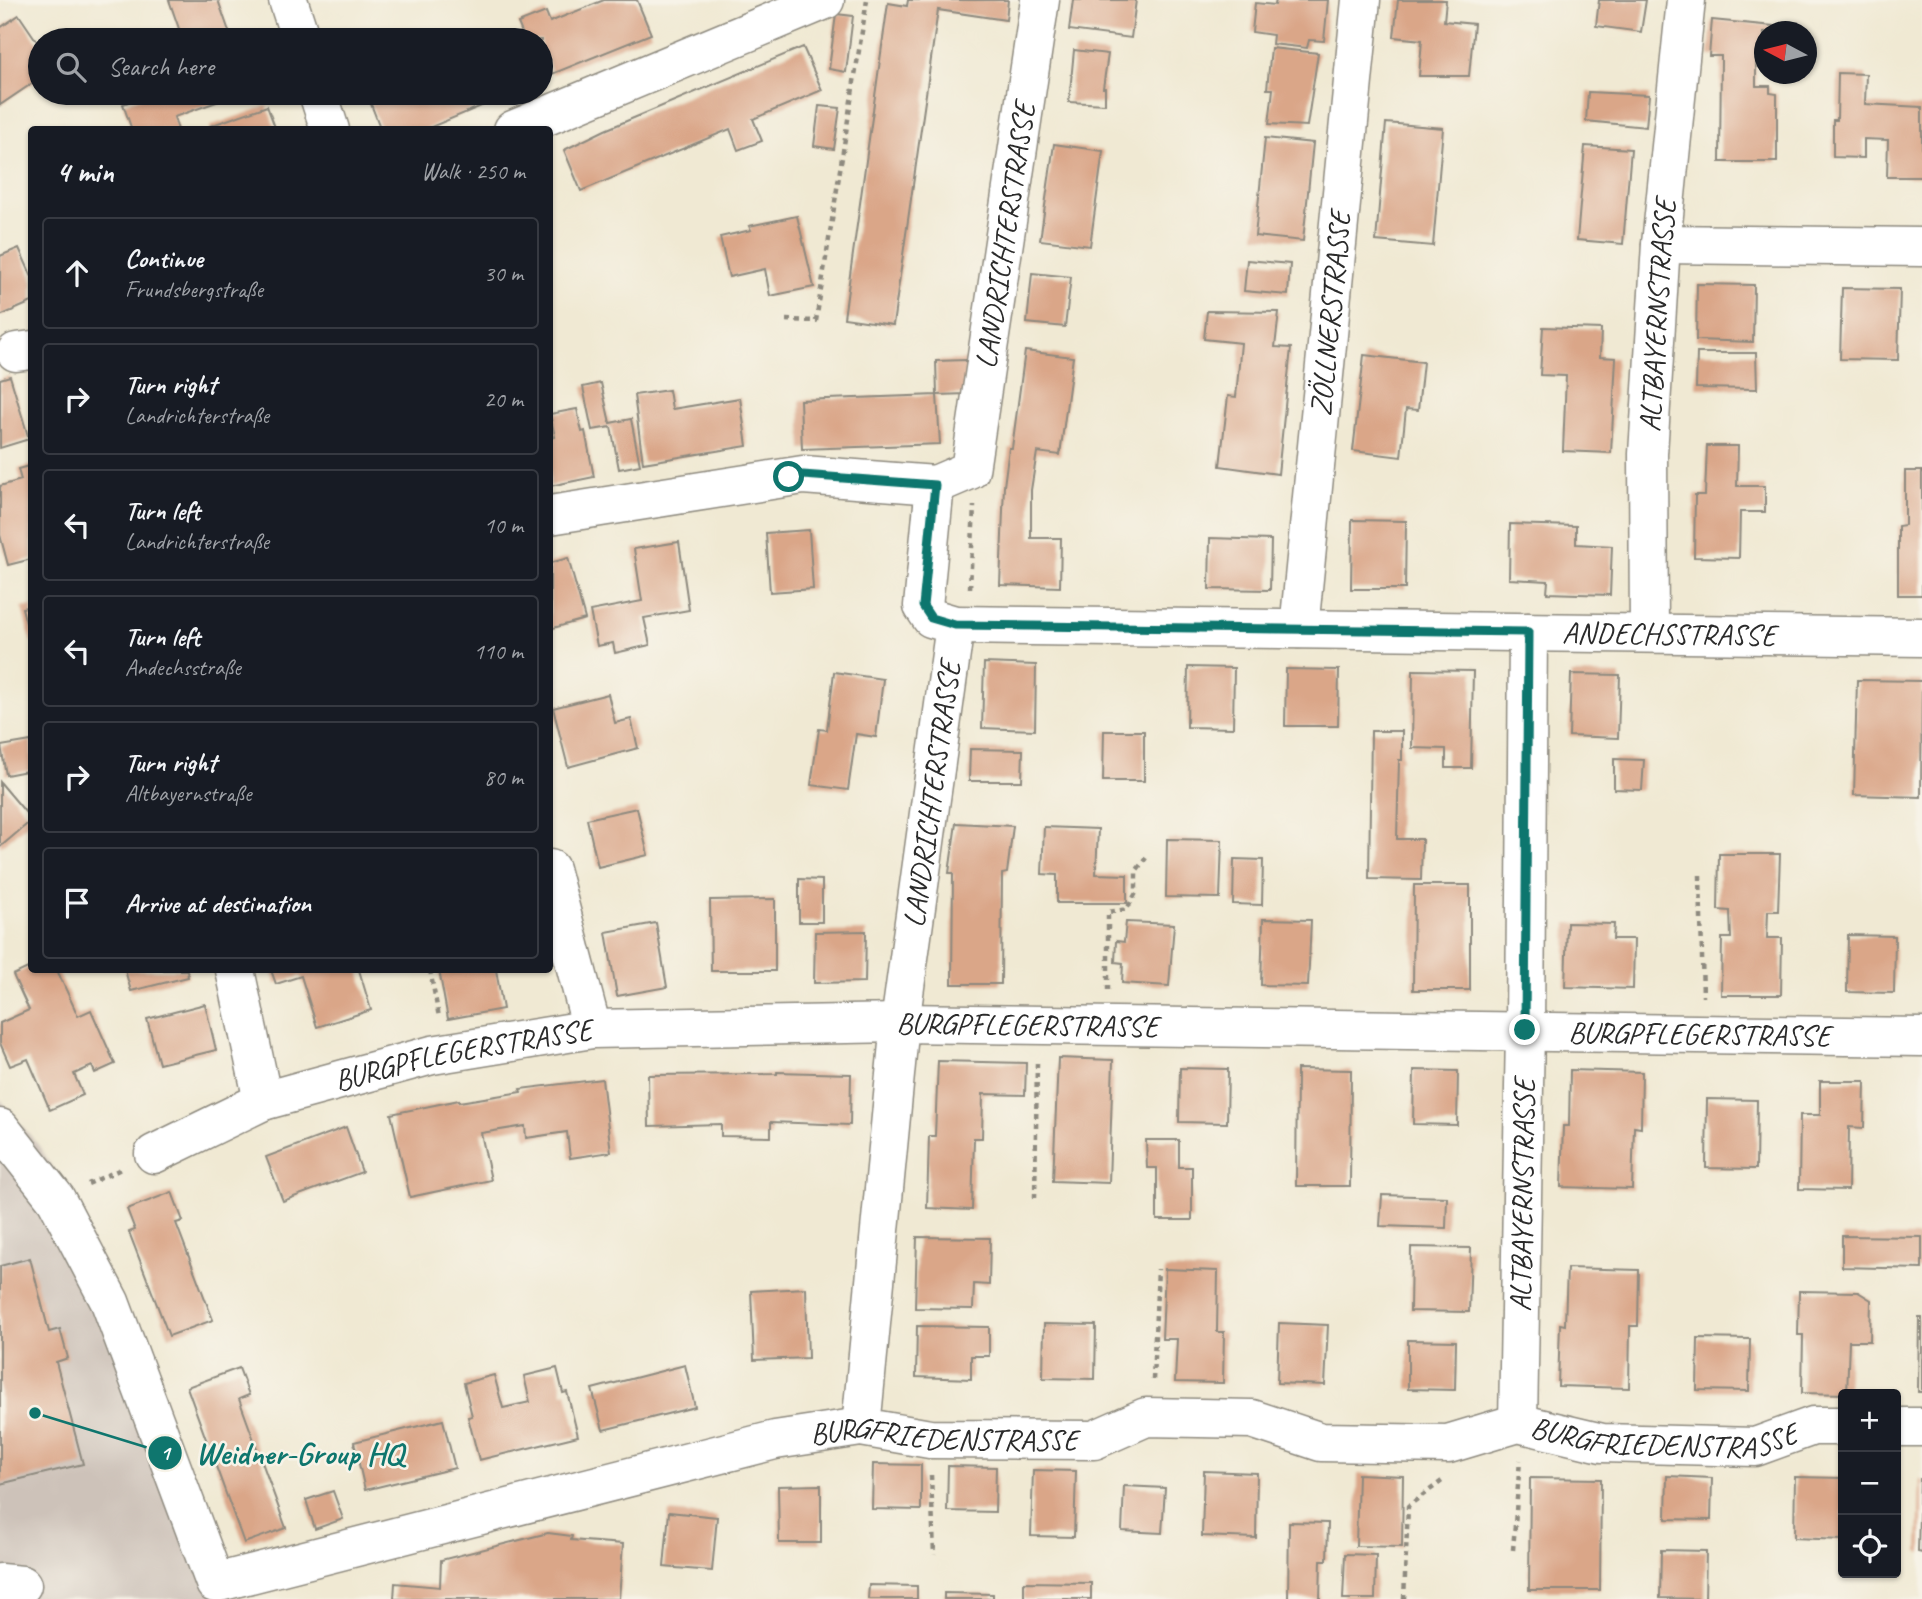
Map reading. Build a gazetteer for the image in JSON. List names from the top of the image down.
{
  "streets": {
    "street": [
      "LANDRICHTERSTRASSE",
      "ZÖLLNERSTRASSE",
      "ALTBAYERNSTRASSE",
      "ANDECHSSTRASSE",
      "BURGPFLEGERSTRASSE",
      "BURGFRIEDENSTRASSE"
    ]
  },
  "crossings": [
    ["LANDRICHTERSTRASSE", "ANDECHSSTRASSE"],
    ["LANDRICHTERSTRASSE", "BURGPFLEGERSTRASSE"],
    ["LANDRICHTERSTRASSE", "BURGFRIEDENSTRASSE"],
    ["ZÖLLNERSTRASSE", "ANDECHSSTRASSE"],
    ["ALTBAYERNSTRASSE", "ANDECHSSTRASSE"],
    ["ALTBAYERNSTRASSE", "BURGPFLEGERSTRASSE"],
    ["ALTBAYERNSTRASSE", "BURGFRIEDENSTRASSE"]
  ],
  "places": ["Weidner-Group HQ"],
  "north": "left",
  "page": {
    "search": "Search here",
    "heading": ["4 min", "Walk · 250 m"],
    "list": [
      ["Continue", "Frundsbergstraße", "30 m"],
      ["Turn right", "Landrichterstraße", "20 m"],
      ["Turn left", "Landrichterstraße", "10 m"],
      ["Turn left", "Andechsstraße", "110 m"],
      ["Turn right", "Altbayernstraße", "80 m"],
      "Arrive at destination"
    ],
    "map_buttons": ["+", "−"]
  }
}
